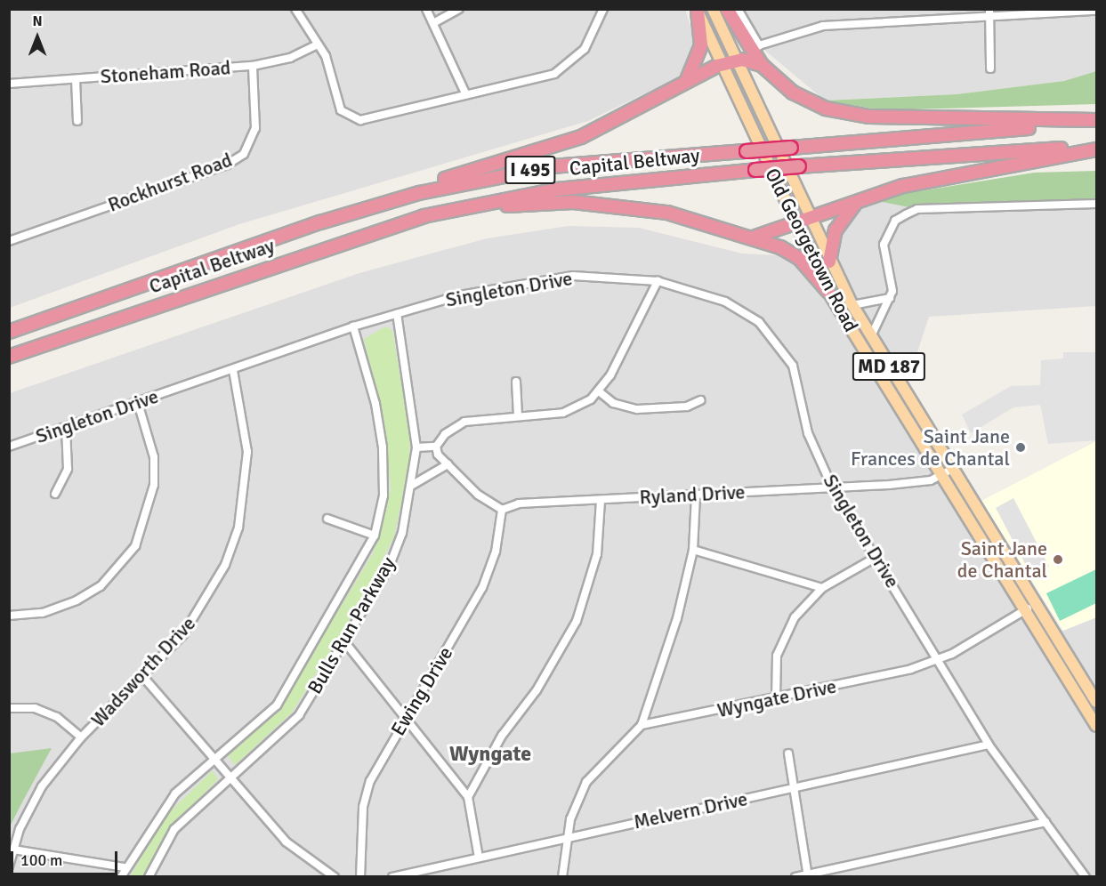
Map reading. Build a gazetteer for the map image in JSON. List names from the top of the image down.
{
  "streets": {
    "highway": ["Capital Beltway", "I 495"],
    "main road": ["Old Georgetown Road", "MD 187"],
    "street": [
      "Stoneham Road",
      "Rockhurst Road",
      "Singleton Drive",
      "Ryland Drive",
      "Bulls Run Parkway",
      "Wadsworth Drive",
      "Ewing Drive",
      "Wyngate Drive",
      "Melvern Drive"
    ]
  },
  "crossings": [
    ["Stoneham Road", "Rockhurst Road"],
    ["Old Georgetown Road", "Ryland Drive"],
    ["Old Georgetown Road", "Wyngate Drive"],
    ["Singleton Drive", "Ryland Drive"],
    ["Singleton Drive", "Bulls Run Parkway"],
    ["Singleton Drive", "Wadsworth Drive"],
    ["Singleton Drive", "Wyngate Drive"],
    ["Singleton Drive", "Melvern Drive"],
    ["Ryland Drive", "Ewing Drive"]
  ],
  "districts": ["Wyngate"],
  "places": ["Saint Jane Frances de Chantal", "Saint Jane de Chantal"],
  "scale_bar": "100 m",
  "north": "top"
}
